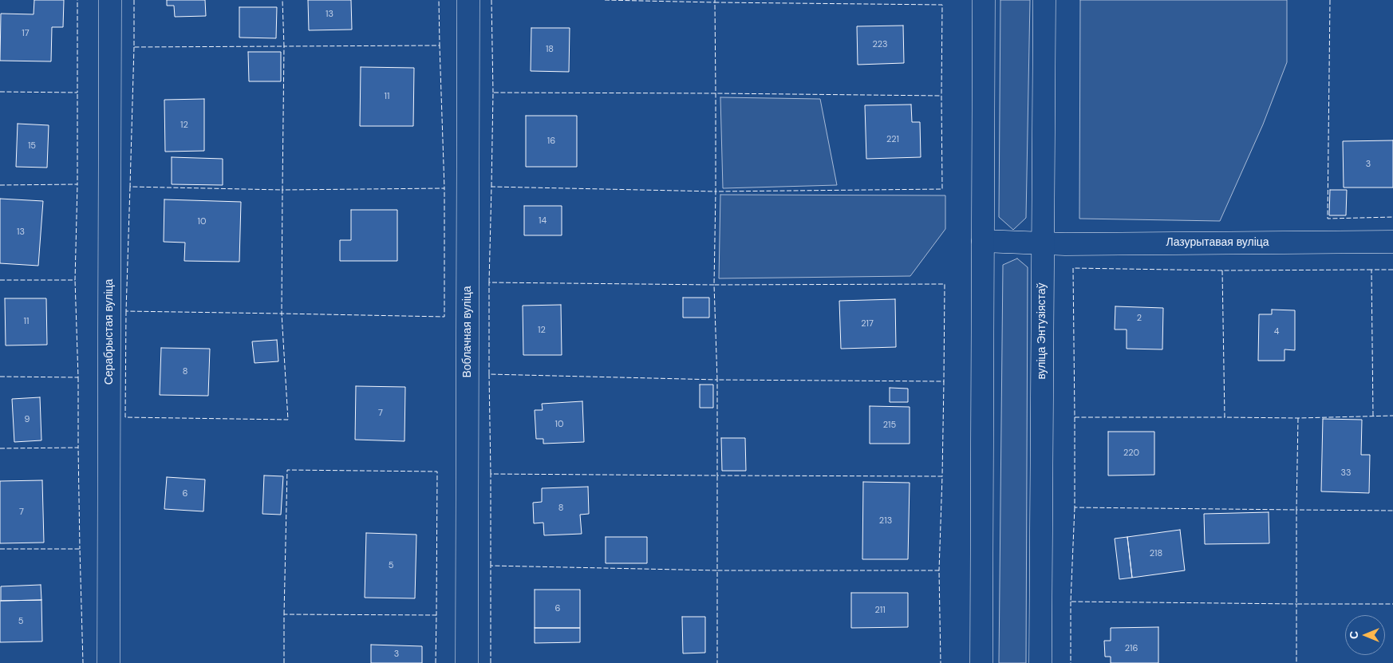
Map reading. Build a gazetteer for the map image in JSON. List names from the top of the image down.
{
  "streets": {
    "street": [
      "Лазурытавая вуліца",
      "вуліца Энтузіястаў",
      "Серабрыстая вуліца",
      "Воблачная вуліца"
    ]
  },
  "crossings": [
    ["Лазурытавая вуліца", "вуліца Энтузіястаў"]
  ],
  "house_numbers": [
    "13",
    "17",
    "223",
    "18",
    "11",
    "12",
    "221",
    "16",
    "15",
    "3",
    "14",
    "10",
    "13",
    "2",
    "11",
    "217",
    "12",
    "4",
    "8",
    "7",
    "9",
    "10",
    "215",
    "220",
    "33",
    "6",
    "8",
    "7",
    "213",
    "218",
    "5",
    "6",
    "211",
    "5",
    "216",
    "3"
  ],
  "north": "left"
}
